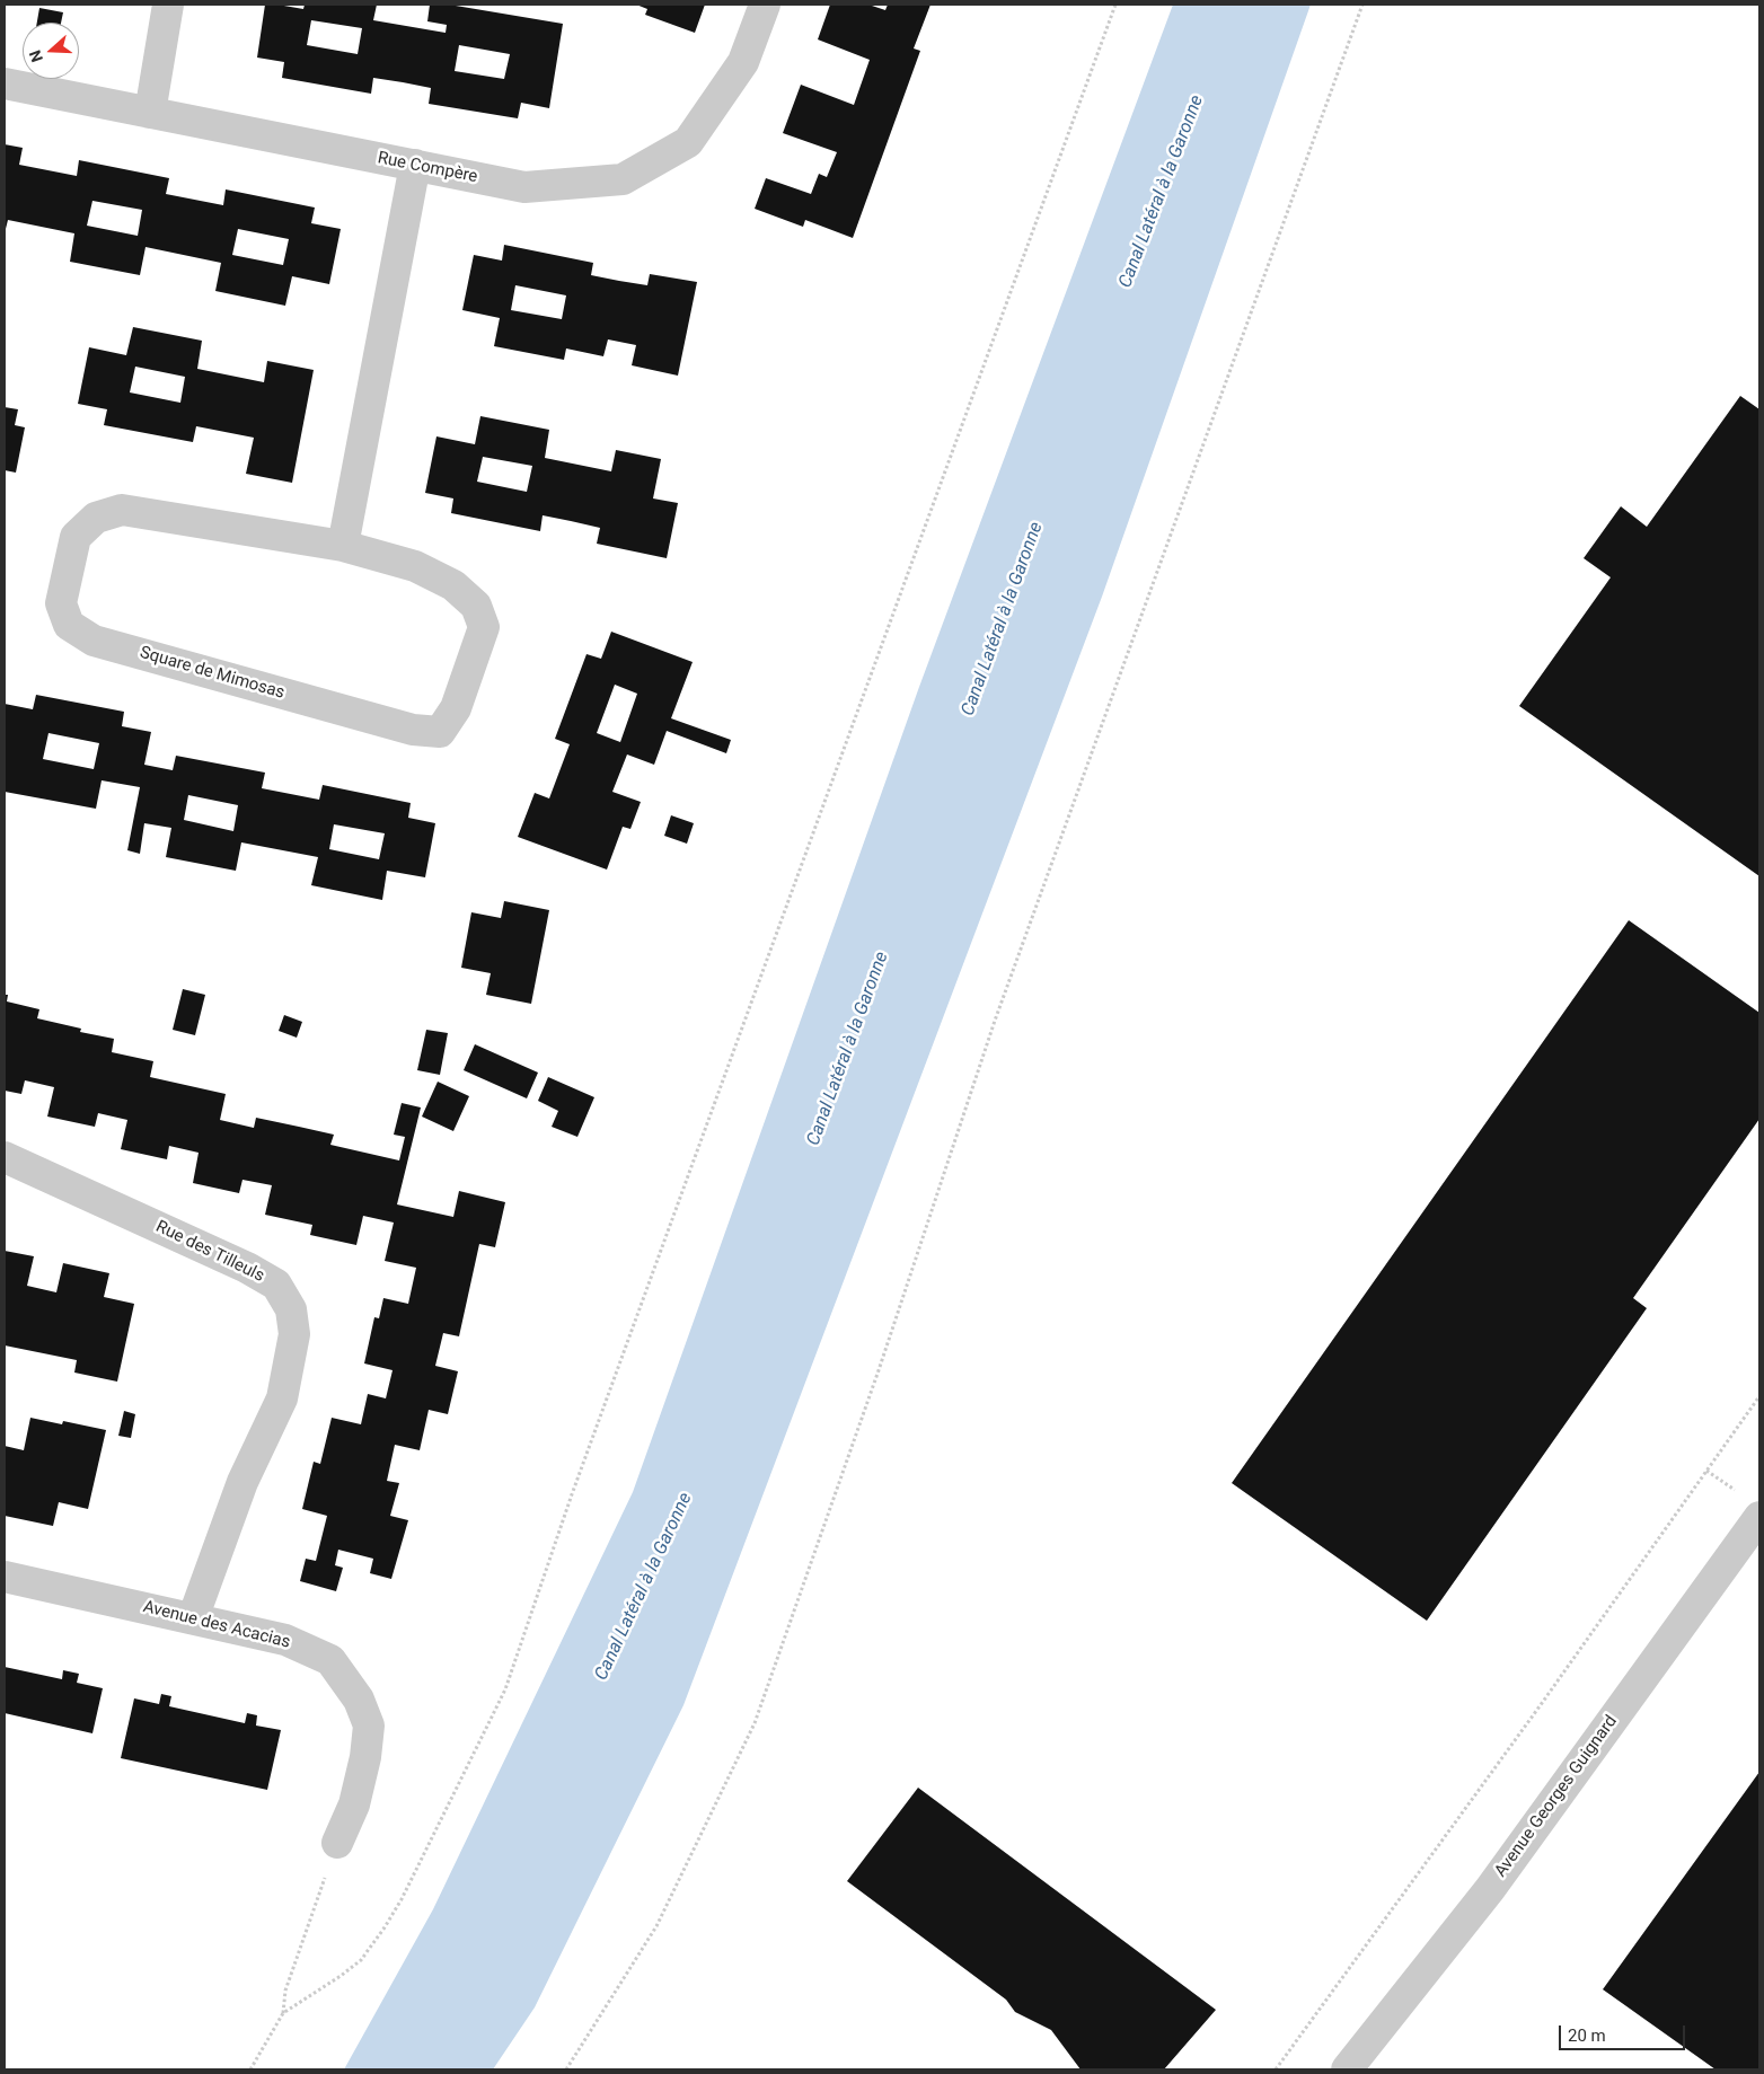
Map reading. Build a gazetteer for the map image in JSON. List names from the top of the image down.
{
  "streets": {
    "street": [
      "Rue Compère",
      "Square de Mimosas",
      "Rue des Tilleuls",
      "Avenue des Acacias",
      "Avenue Georges Guignard"
    ]
  },
  "crossings": [
    ["Rue des Tilleuls", "Avenue des Acacias"]
  ],
  "water": ["Canal Latéral à la Garonne"],
  "scale_bar": "20 m",
  "north": "left"
}
